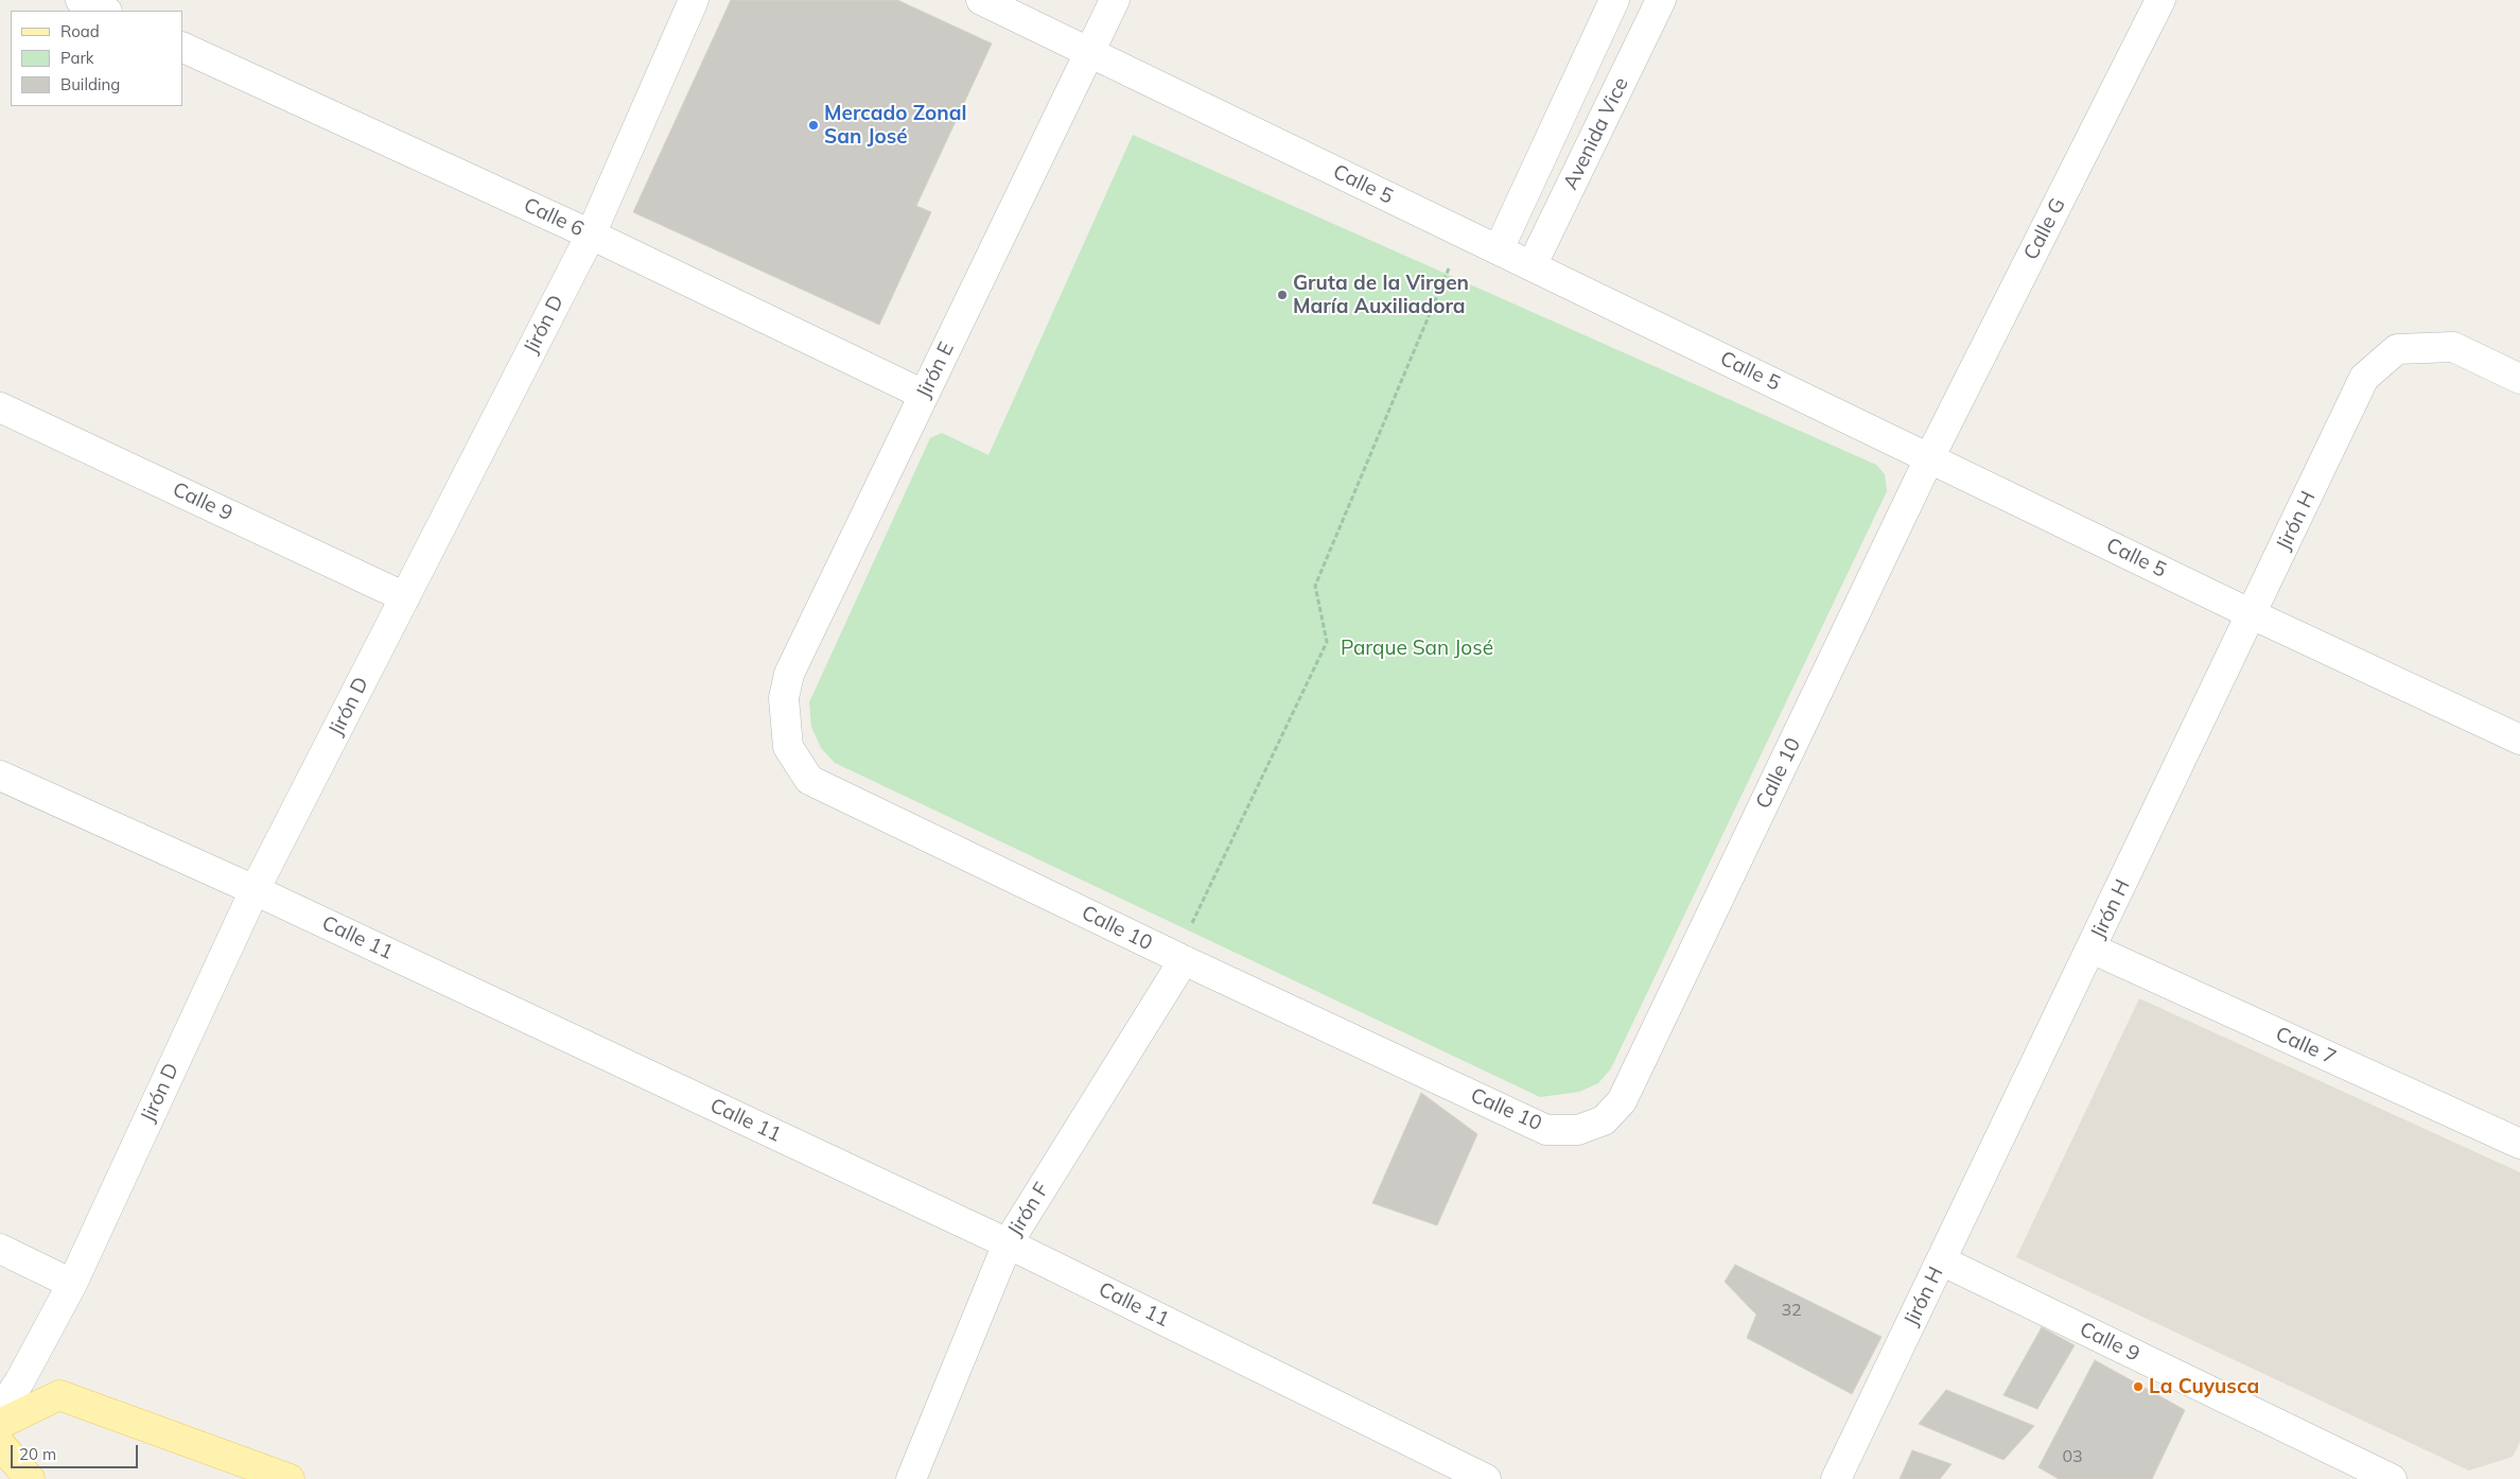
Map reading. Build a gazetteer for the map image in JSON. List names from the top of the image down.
{
  "streets": {
    "street": [
      "Avenida Vice",
      "Calle 5",
      "Calle 6",
      "Calle G",
      "Jirón D",
      "Jirón E",
      "Calle 9",
      "Jirón H",
      "Calle 10",
      "Calle 11",
      "Calle 7",
      "Jirón F"
    ]
  },
  "crossings": [
    ["Avenida Vice", "Calle 5"],
    ["Calle 5", "Calle G"],
    ["Calle 5", "Jirón E"],
    ["Calle 5", "Jirón H"],
    ["Calle 5", "Calle 10"],
    ["Calle 6", "Jirón D"],
    ["Calle 6", "Jirón E"],
    ["Calle G", "Calle 10"],
    ["Jirón D", "Calle 9"],
    ["Jirón D", "Calle 11"],
    ["Jirón E", "Calle 10"],
    ["Calle 9", "Jirón H"],
    ["Jirón H", "Calle 7"],
    ["Calle 10", "Jirón F"],
    ["Calle 11", "Jirón F"]
  ],
  "parks": ["Parque San José"],
  "places": ["Mercado Zonal San José", "Gruta de la Virgen María Auxiliadora", "La Cuyusca"],
  "house_numbers": ["32", "03"],
  "legend": ["Road", "Park", "Building"],
  "scale_bar": "20 m"
}
